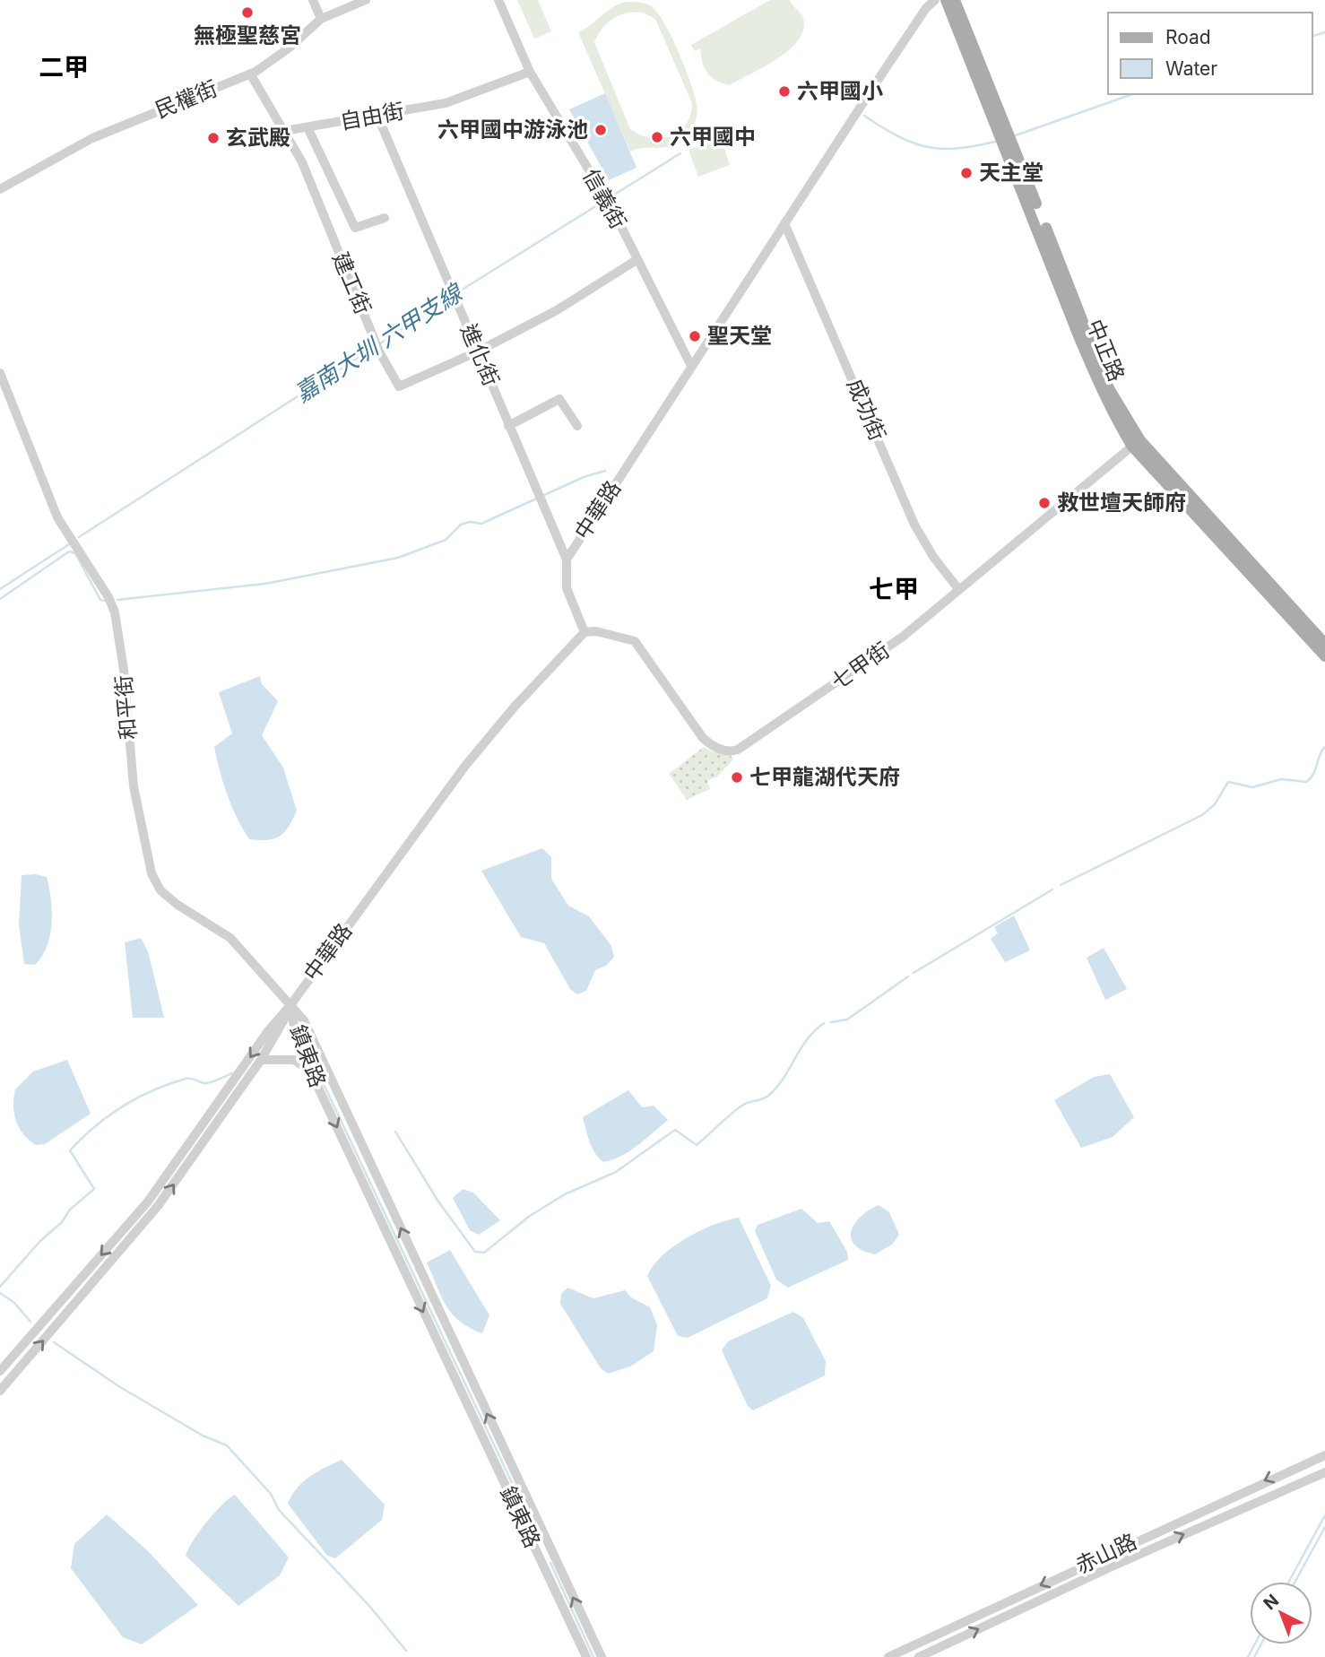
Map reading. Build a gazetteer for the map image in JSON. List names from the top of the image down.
{
  "streets": {
    "main road": ["中正路"],
    "street": [
      "民權街",
      "自由街",
      "信義街",
      "建工街",
      "進化街",
      "成功街",
      "中華路",
      "七甲街",
      "和平街",
      "鎮東路",
      "赤山路"
    ]
  },
  "crossings": [
    ["民權街", "建工街"],
    ["自由街", "信義街"],
    ["自由街", "建工街"],
    ["自由街", "進化街"],
    ["信義街", "建工街"],
    ["信義街", "中華路"],
    ["建工街", "進化街"],
    ["中正路", "七甲街"],
    ["進化街", "中華路"],
    ["成功街", "中華路"],
    ["成功街", "七甲街"],
    ["中華路", "七甲街"],
    ["中華路", "和平街"],
    ["中華路", "鎮東路"],
    ["和平街", "鎮東路"]
  ],
  "districts": ["二甲", "七甲"],
  "water": ["嘉南大圳 六甲支線"],
  "places": [
    "無極聖慈宮",
    "六甲國小",
    "六甲國中游泳池",
    "六甲國中",
    "玄武殿",
    "天主堂",
    "聖天堂",
    "救世壇天師府",
    "七甲龍湖代天府"
  ],
  "legend": ["Road", "Water"],
  "north": "top left"
}
